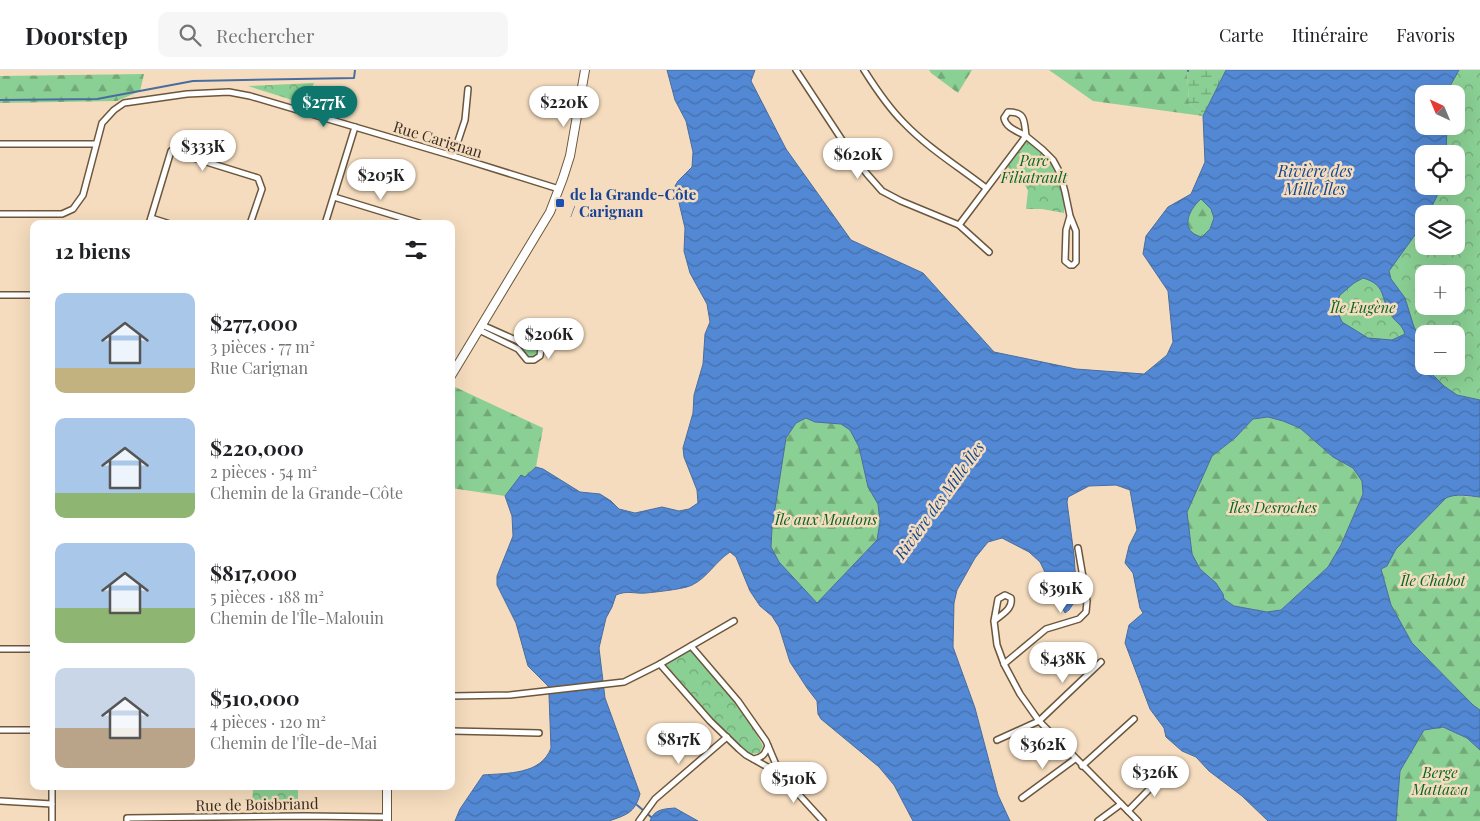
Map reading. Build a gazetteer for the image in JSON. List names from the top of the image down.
{
  "streets": {
    "street": ["Rue Carignan", "Rue de Boisbriand"]
  },
  "water": ["Rivière des Mille Îles"],
  "parks": [
    "Parc Filiatrault",
    "Ïle Eugène",
    "Îles Desroches",
    "Île aux Moutons",
    "Île Chabot",
    "Berge Mattawa"
  ],
  "places": {
    "transit": ["de la Grande-Côte / Carignan"]
  },
  "north": "top left",
  "page": {
    "header": "Doorstep",
    "search": "Rechercher",
    "nav": ["Carte", "Itinéraire", "Favoris"],
    "map_buttons": ["+", "−"],
    "price": [
      "$277K",
      "$220K",
      "$333K",
      "$620K",
      "$205K",
      "$206K",
      "$391K",
      "$438K",
      "$817K",
      "$362K",
      "$326K",
      "$510K"
    ],
    "heading": "12 biens",
    "list": [
      {
        "name": "$277,000",
        "note": "3 pièces · 77 m² · Rue Carignan"
      },
      {
        "name": "$220,000",
        "note": "2 pièces · 54 m² · Chemin de la Grande-Côte"
      },
      {
        "name": "$817,000",
        "note": "5 pièces · 188 m² · Chemin de l'Île-Malouin"
      },
      {
        "name": "$510,000",
        "note": "4 pièces · 120 m² · Chemin de l'Île-de-Mai"
      }
    ]
  }
}
